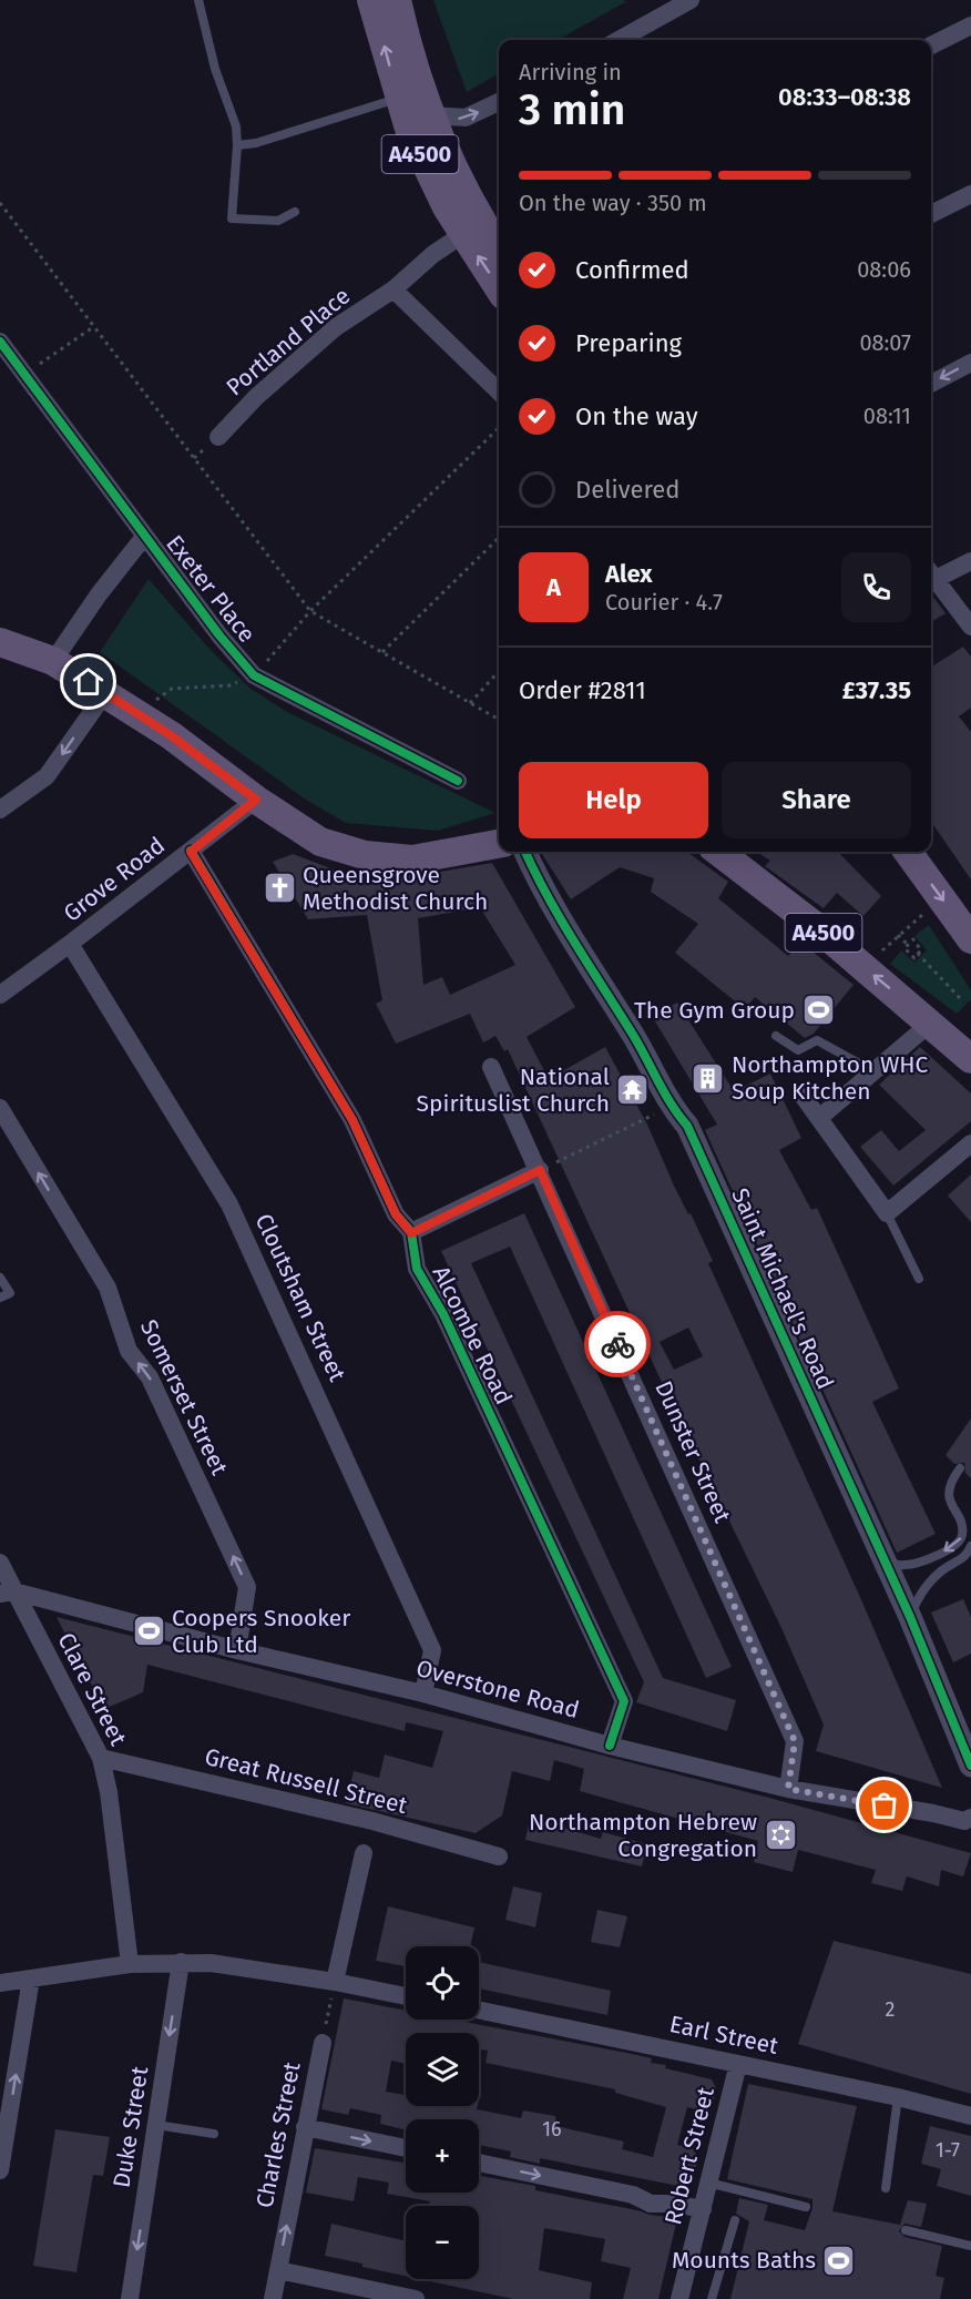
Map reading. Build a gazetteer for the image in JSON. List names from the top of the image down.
{
  "streets": {
    "main road": ["A4500"],
    "street": [
      "Portland Place",
      "Exeter Place",
      "Grove Road",
      "Saint Michael's Road",
      "Cloutsham Street",
      "Alcombe Road",
      "Somerset Street",
      "Dunster Street",
      "Clare Street",
      "Overstone Road",
      "Great Russell Street",
      "Earl Street",
      "Duke Street",
      "Charles Street",
      "Robert Street"
    ]
  },
  "crossings": [
    ["A4500", "Portland Place"],
    ["Grove Road", "Cloutsham Street"],
    ["Grove Road", "Alcombe Road"],
    ["Cloutsham Street", "Overstone Road"],
    ["Alcombe Road", "Overstone Road"],
    ["Somerset Street", "Overstone Road"],
    ["Dunster Street", "Overstone Road"],
    ["Clare Street", "Overstone Road"],
    ["Clare Street", "Great Russell Street"],
    ["Earl Street", "Robert Street"]
  ],
  "one_way": ["Somerset Street", "Charles Street"],
  "places": {
    "church": ["Queensgrove Methodist Church"],
    "sports": ["The Gym Group", "Coopers Snooker Club Ltd", "Mounts Baths"],
    "building": ["Northampton WHC Soup Kitchen"],
    "temple": ["National Spirituslist Church"],
    "synagogue": ["Northampton Hebrew Congregation"]
  },
  "house_numbers": ["2", "16", "1-7"],
  "page": {
    "heading": ["3 min", "Arriving in", "08:33–08:38"],
    "panel": [
      "Alex",
      "Courier · 4.7",
      "Order #2811",
      "£37.35"
    ],
    "bar": "On the way · 350 m",
    "list": [
      ["Confirmed", "08:06"],
      ["Preparing", "08:07"],
      ["On the way", "08:11"],
      "Delivered"
    ],
    "round": "A",
    "buttons": ["Help", "Share"],
    "map_buttons": ["+", "−"]
  }
}
